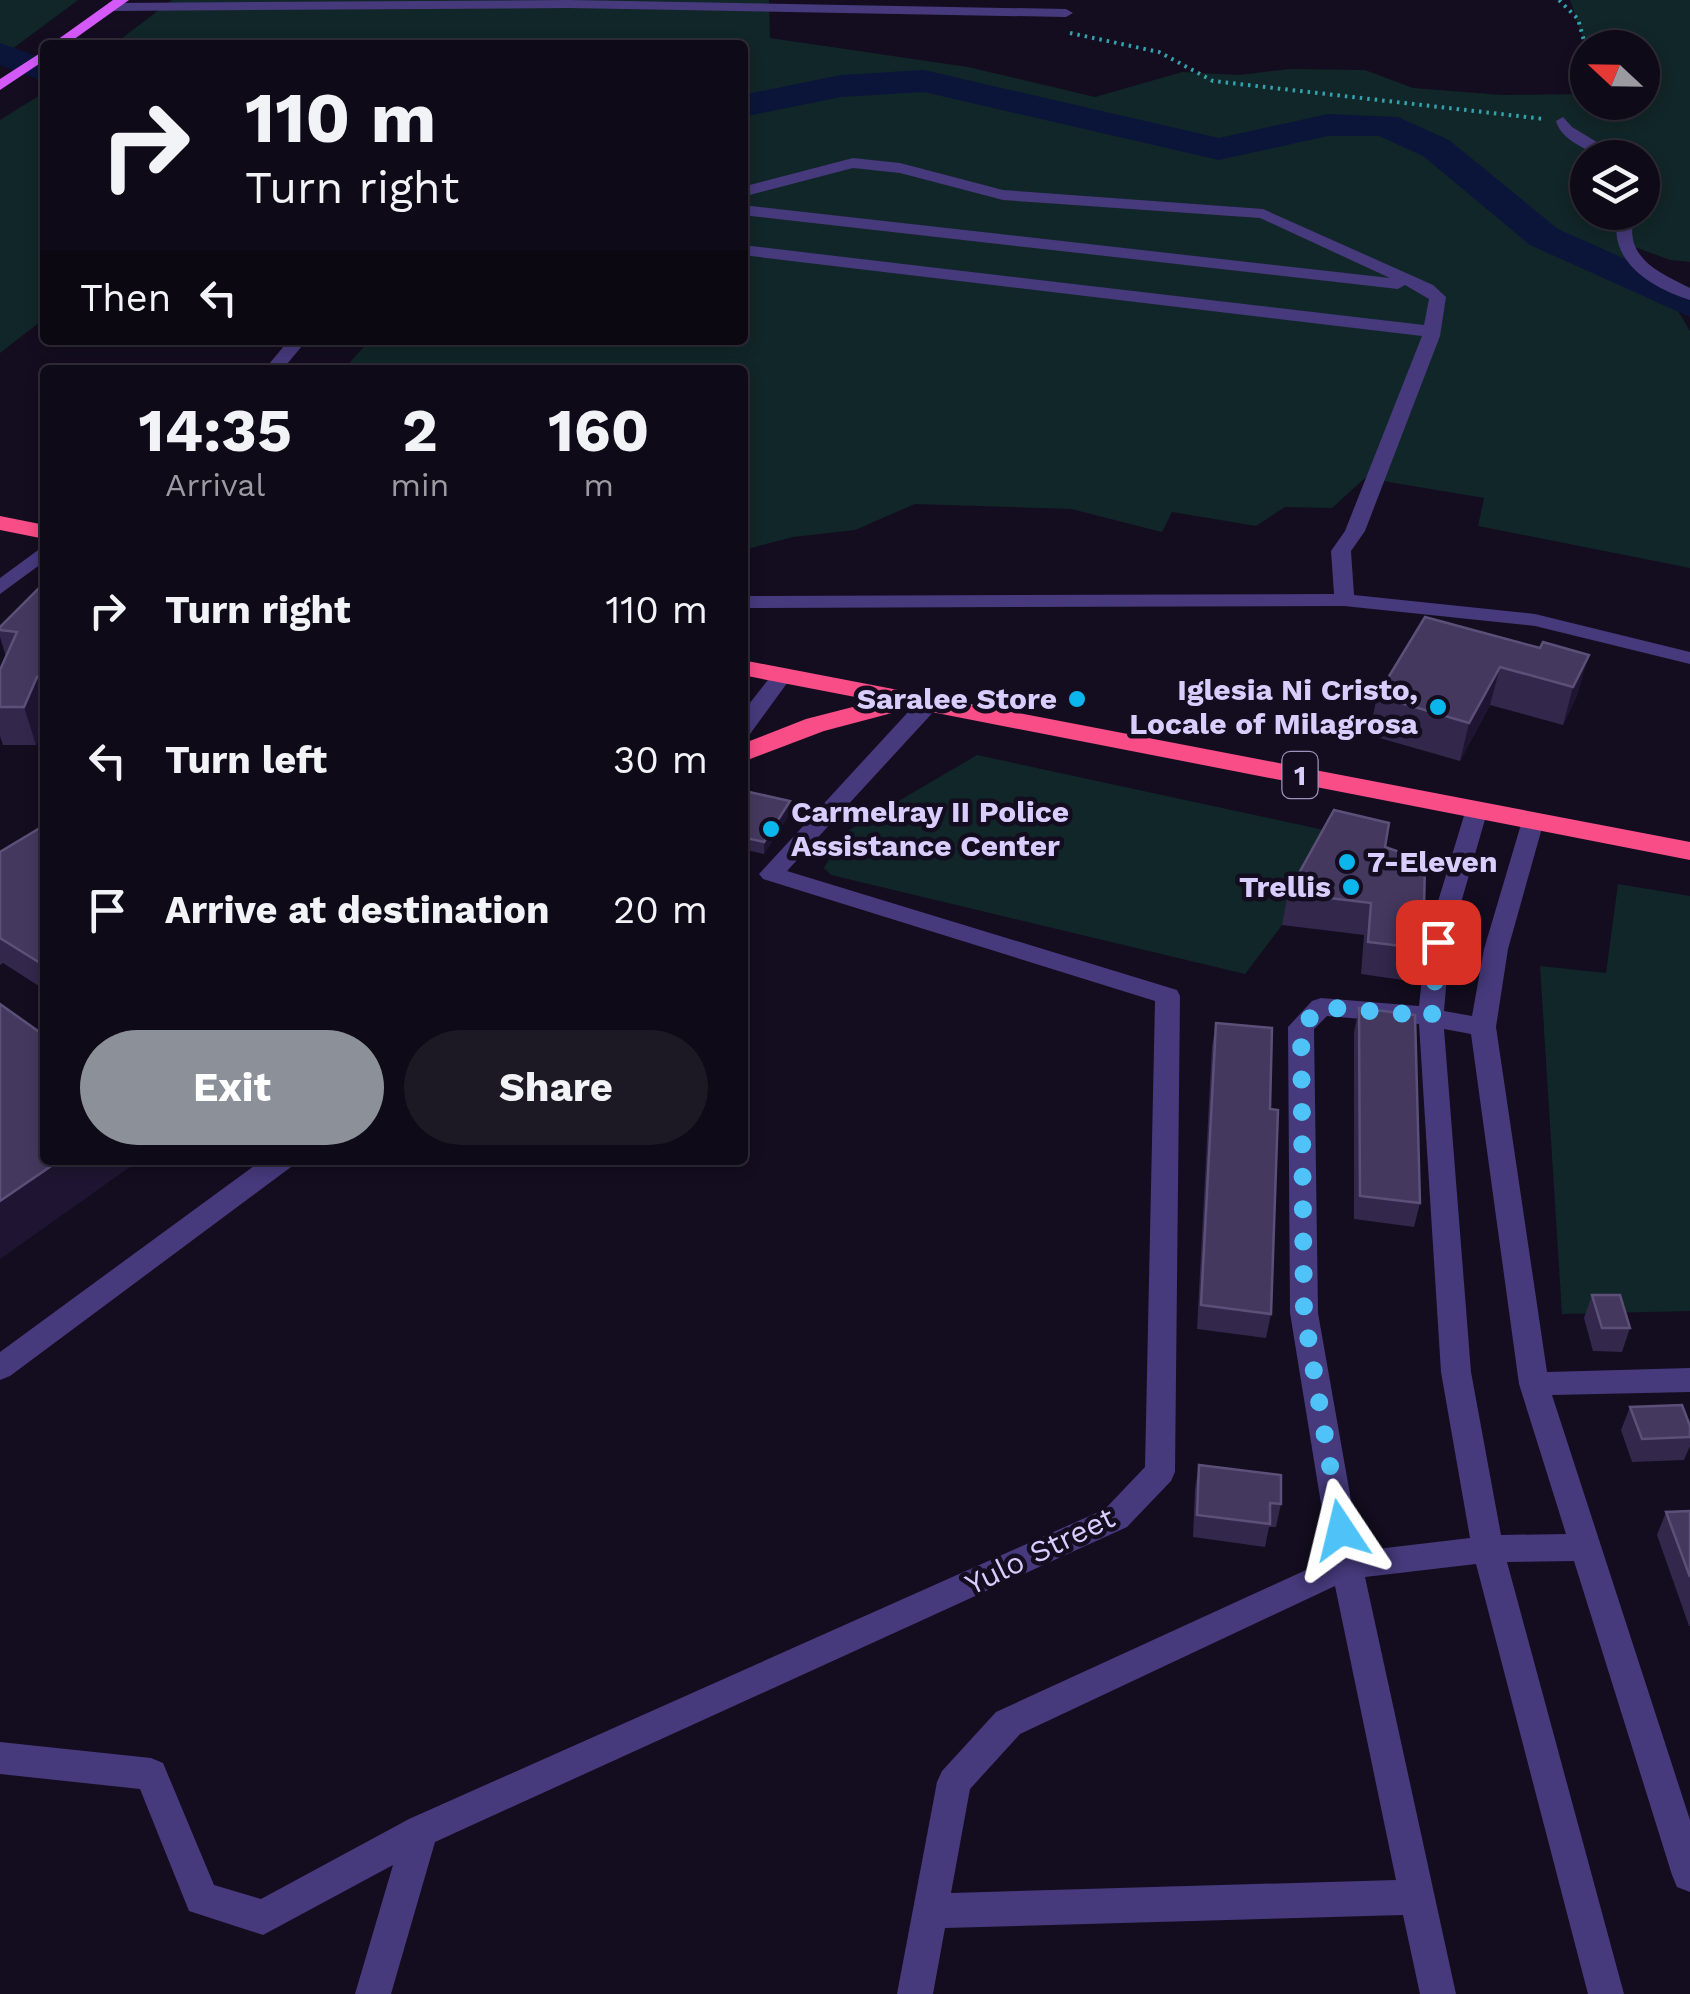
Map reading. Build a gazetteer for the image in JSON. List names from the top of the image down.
{
  "streets": {
    "highway": ["1"],
    "street": ["Yulo Street"]
  },
  "crossings": [
    ["1", "Yulo Street"]
  ],
  "places": [
    "Saralee Store",
    "Iglesia Ni Cristo, Locale of Milagrosa",
    "Carmelray II Police Assistance Center",
    "7-Eleven",
    "Trellis"
  ],
  "north": "left",
  "page": {
    "turn": ["110 m", "Turn right"],
    "then": "Then",
    "eta": [
      "14:35",
      "Arrival",
      "2",
      "min",
      "160",
      "m"
    ],
    "list": [
      {
        "name": "Turn right",
        "value": "110 m"
      },
      {
        "name": "Turn left",
        "value": "30 m"
      },
      {
        "name": "Arrive at destination",
        "value": "20 m"
      }
    ],
    "buttons": ["Exit", "Share"]
  }
}
